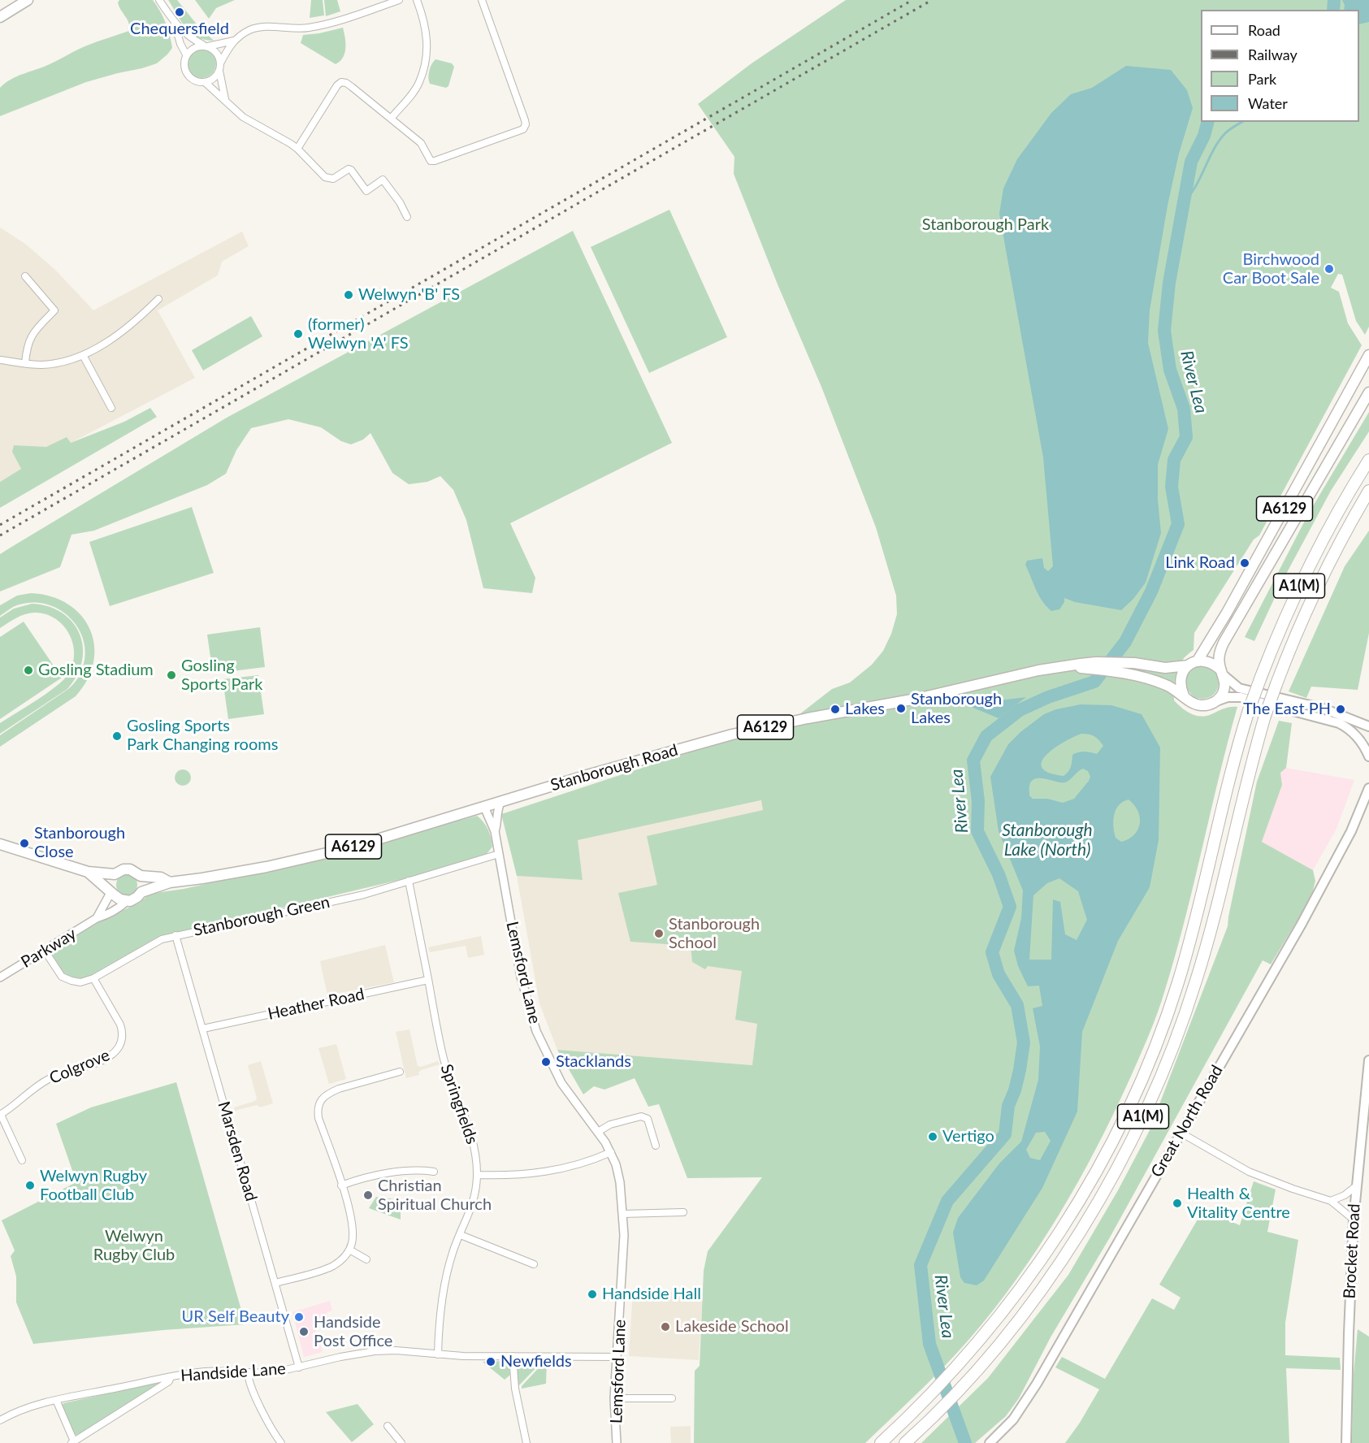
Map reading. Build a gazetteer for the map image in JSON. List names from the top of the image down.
{
  "streets": {
    "highway": ["A1(M)"],
    "main road": [
      "A6129",
      "Stanborough Road",
      "Great North Road",
      "Brocket Road"
    ],
    "street": [
      "Stanborough Green",
      "Parkway",
      "Lemsford Lane",
      "Heather Road",
      "Colgrove",
      "Springfields",
      "Marsden Road",
      "Handside Lane"
    ]
  },
  "crossings": [
    ["A6129", "Stanborough Road"],
    ["Stanborough Road", "Parkway"],
    ["Stanborough Road", "Lemsford Lane"],
    ["Stanborough Green", "Parkway"],
    ["Stanborough Green", "Lemsford Lane"],
    ["Stanborough Green", "Colgrove"],
    ["Stanborough Green", "Springfields"],
    ["Stanborough Green", "Marsden Road"],
    ["Lemsford Lane", "Handside Lane"],
    ["Heather Road", "Springfields"],
    ["Heather Road", "Marsden Road"],
    ["Springfields", "Handside Lane"],
    ["Marsden Road", "Handside Lane"]
  ],
  "water": ["River Lea", "Stanborough Lake (North)"],
  "parks": ["Stanborough Park", "Welwyn Rugby Club"],
  "places": [
    "Chequersfield",
    "Birchwood Car Boot Sale",
    "Welwyn 'B' FS",
    "(former) Welwyn 'A' FS",
    "Link Road",
    "Gosling Stadium",
    "Gosling Sports Park",
    "Stanborough Lakes",
    "Lakes",
    "The East PH",
    "Gosling Sports Park Changing rooms",
    "Stanborough Close",
    "Stanborough School",
    "Stacklands",
    "Vertigo",
    "Welwyn Rugby Football Club",
    "Christian Spiritual Church",
    "Health & Vitality Centre",
    "Handside Hall",
    "UR Self Beauty",
    "Lakeside School",
    "Handside Post Office",
    "Newfields"
  ],
  "legend": [
    "Road",
    "Railway",
    "Park",
    "Water"
  ]
}
